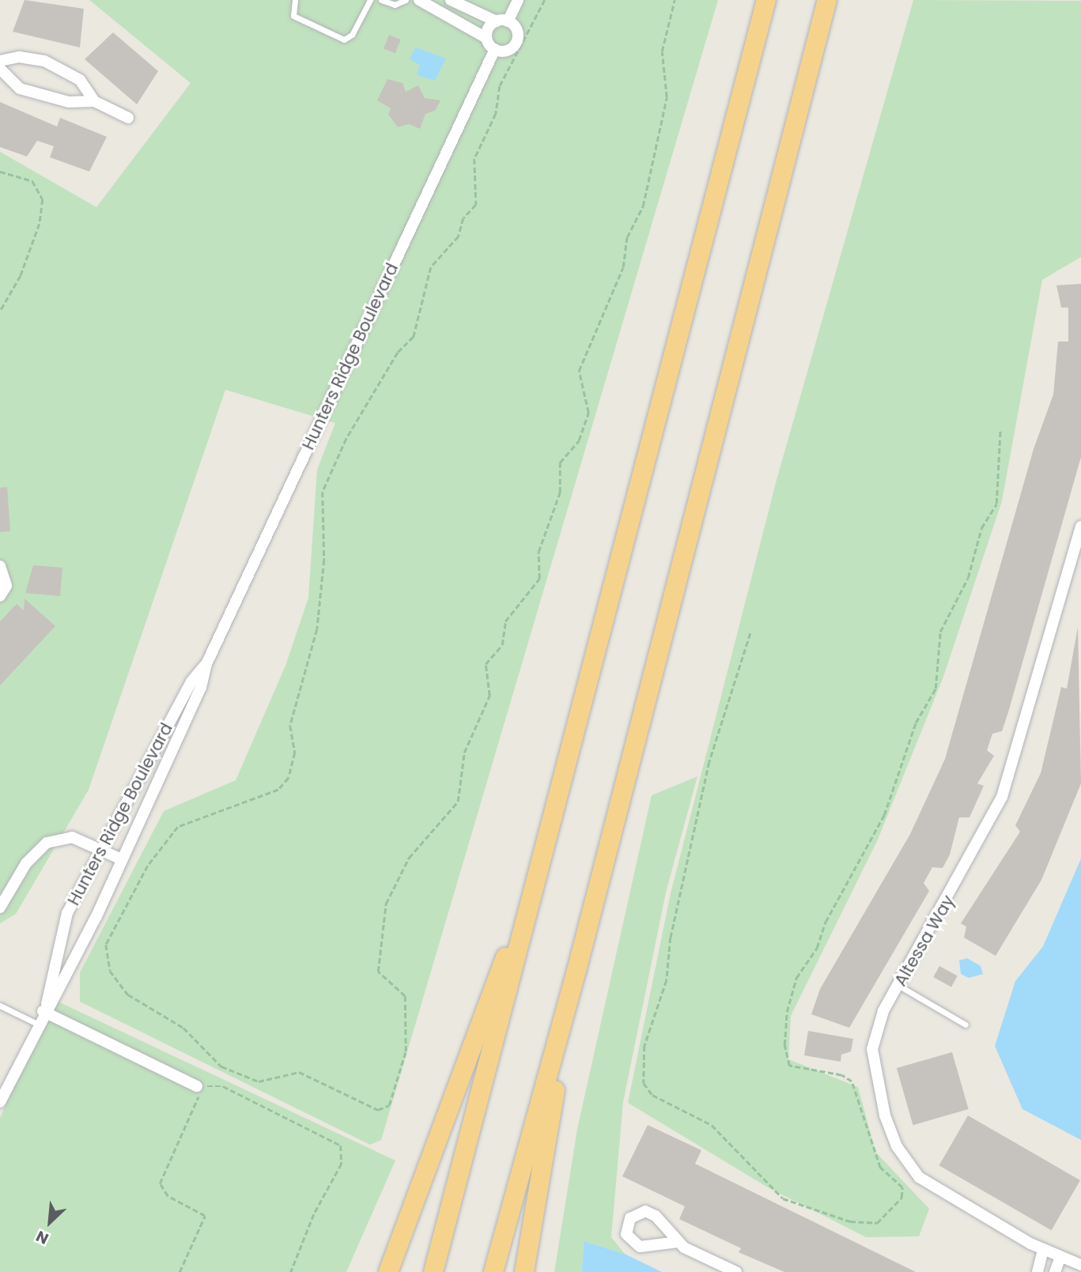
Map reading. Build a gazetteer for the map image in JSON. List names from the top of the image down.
{
  "streets": {
    "street": ["Hunters Ridge Boulevard", "Altessa Way"]
  },
  "north": "bottom left"
}
